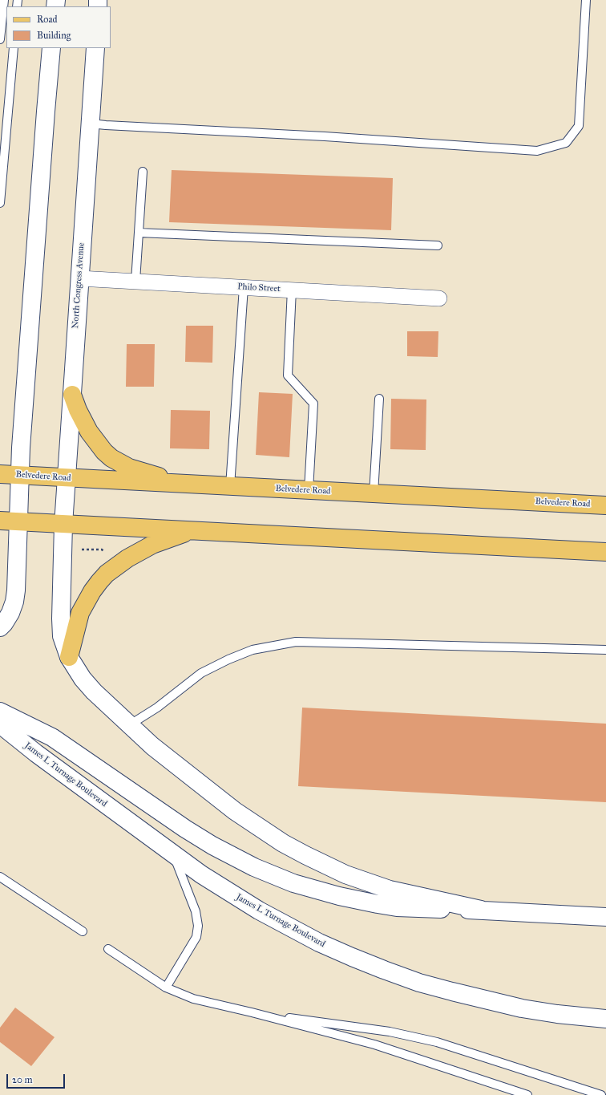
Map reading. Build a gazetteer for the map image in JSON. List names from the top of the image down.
{
  "streets": {
    "main road": ["Belvedere Road"],
    "street": ["North Congress Avenue", "Philo Street", "James L Turnage Boulevard"]
  },
  "crossings": [
    ["North Congress Avenue", "Philo Street"],
    ["North Congress Avenue", "Belvedere Road"]
  ],
  "legend": ["Road", "Building"],
  "scale_bar": "20 m"
}
